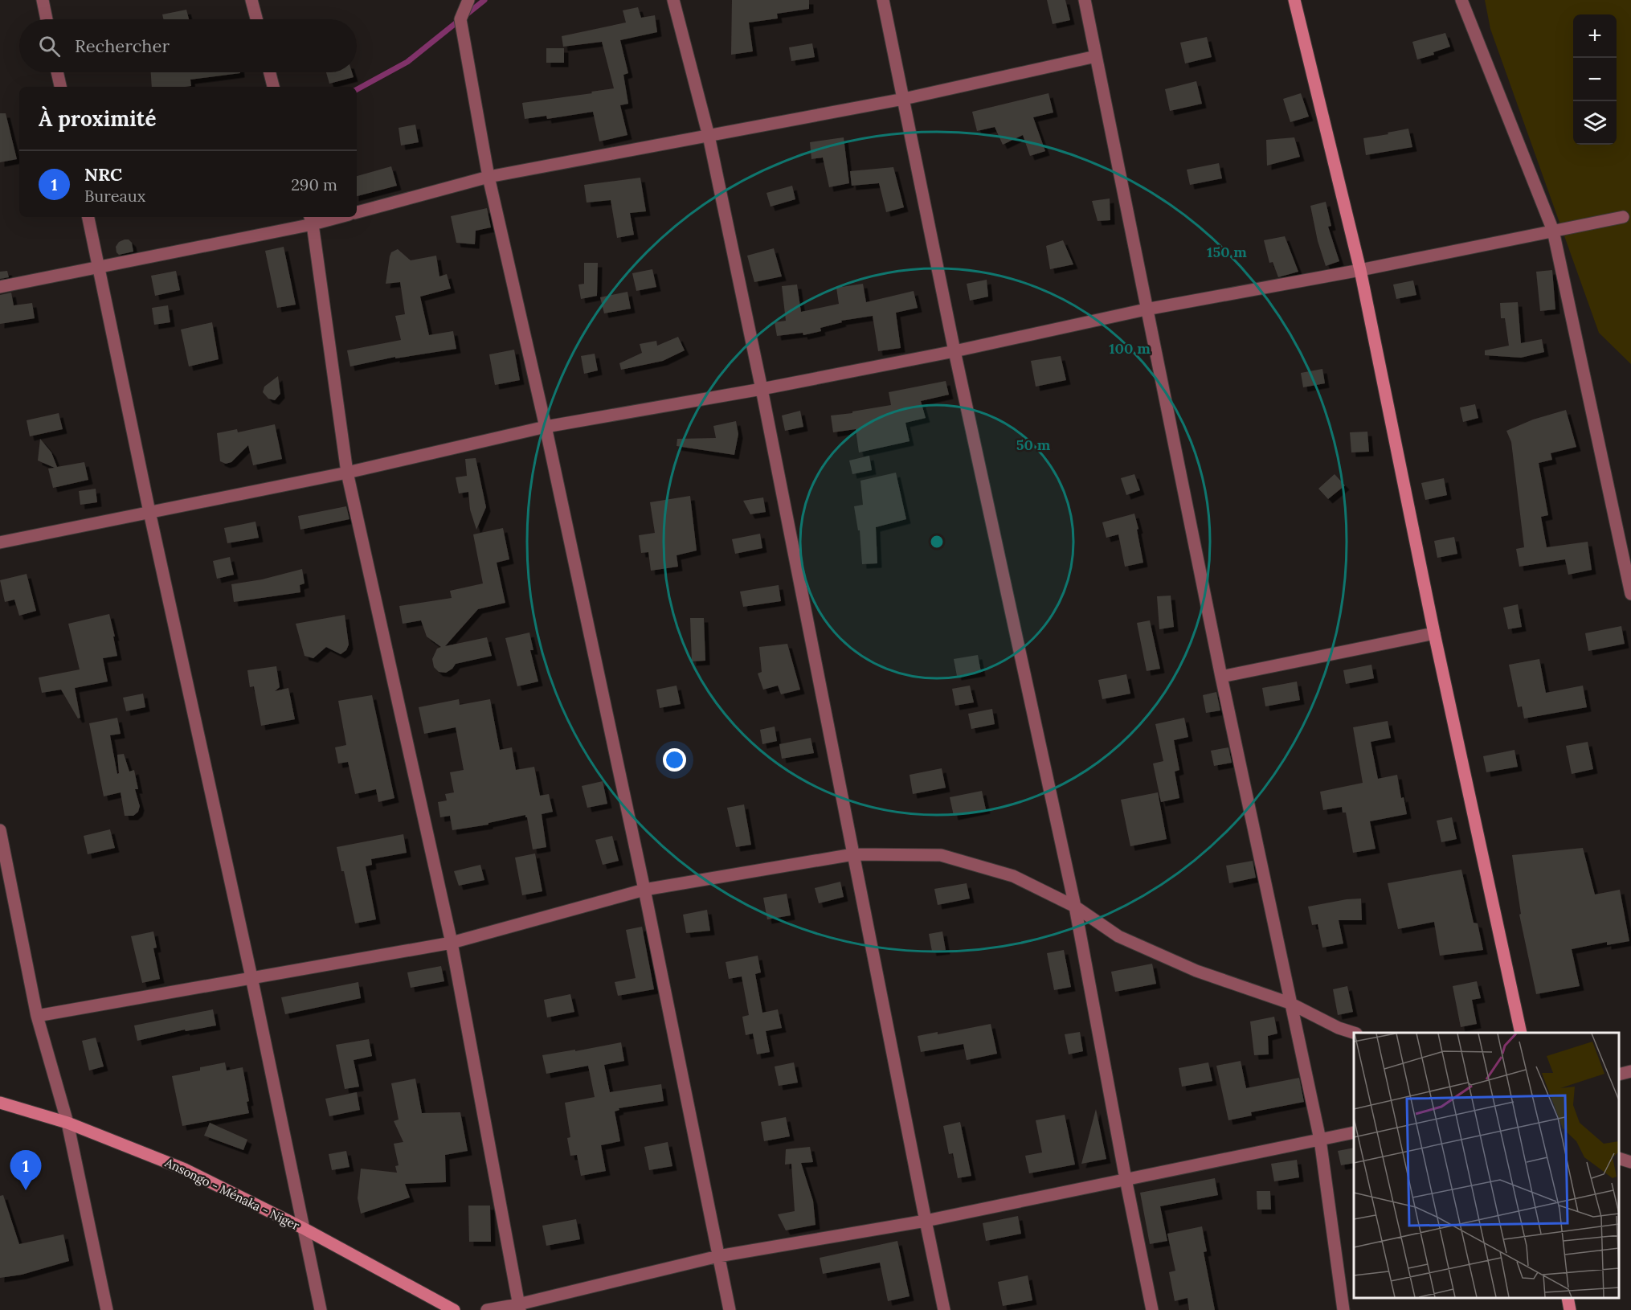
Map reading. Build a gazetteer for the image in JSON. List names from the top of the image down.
{
  "streets": {
    "street": ["Ansongo - Ménaka - Niger"]
  },
  "page": {
    "map_buttons": ["+", "−"],
    "search": "Rechercher",
    "heading": "À proximité",
    "list": [
      {
        "mark": "1",
        "name": "NRC",
        "note": "Bureaux",
        "value": "290 m"
      }
    ],
    "pins": "1"
  },
  "rings": ["150 m", "100 m", "50 m"]
}
